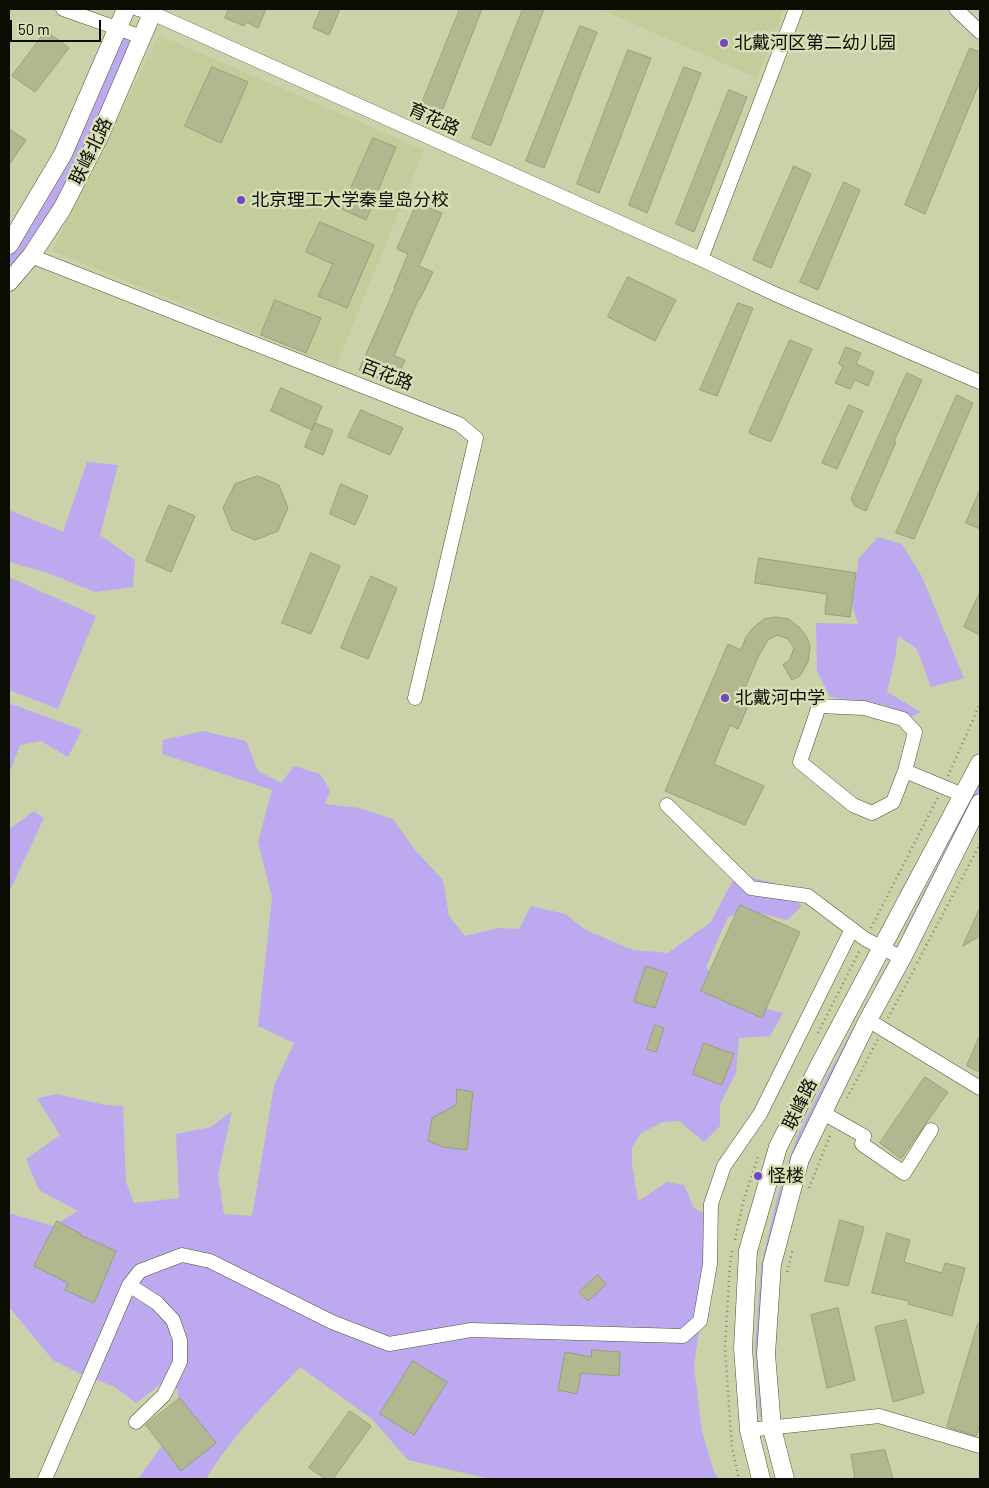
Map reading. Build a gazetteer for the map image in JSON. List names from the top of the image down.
{
  "streets": {
    "main road": ["联峰北路", "联峰路"],
    "street": ["育花路", "百花路"]
  },
  "crossings": [
    ["育花路", "联峰北路"],
    ["联峰北路", "百花路"]
  ],
  "places": [
    "北戴河区第二幼儿园",
    "北京理工大学秦皇岛分校",
    "北戴河中学",
    "怪楼"
  ],
  "scale_bar": "50 m"
}
